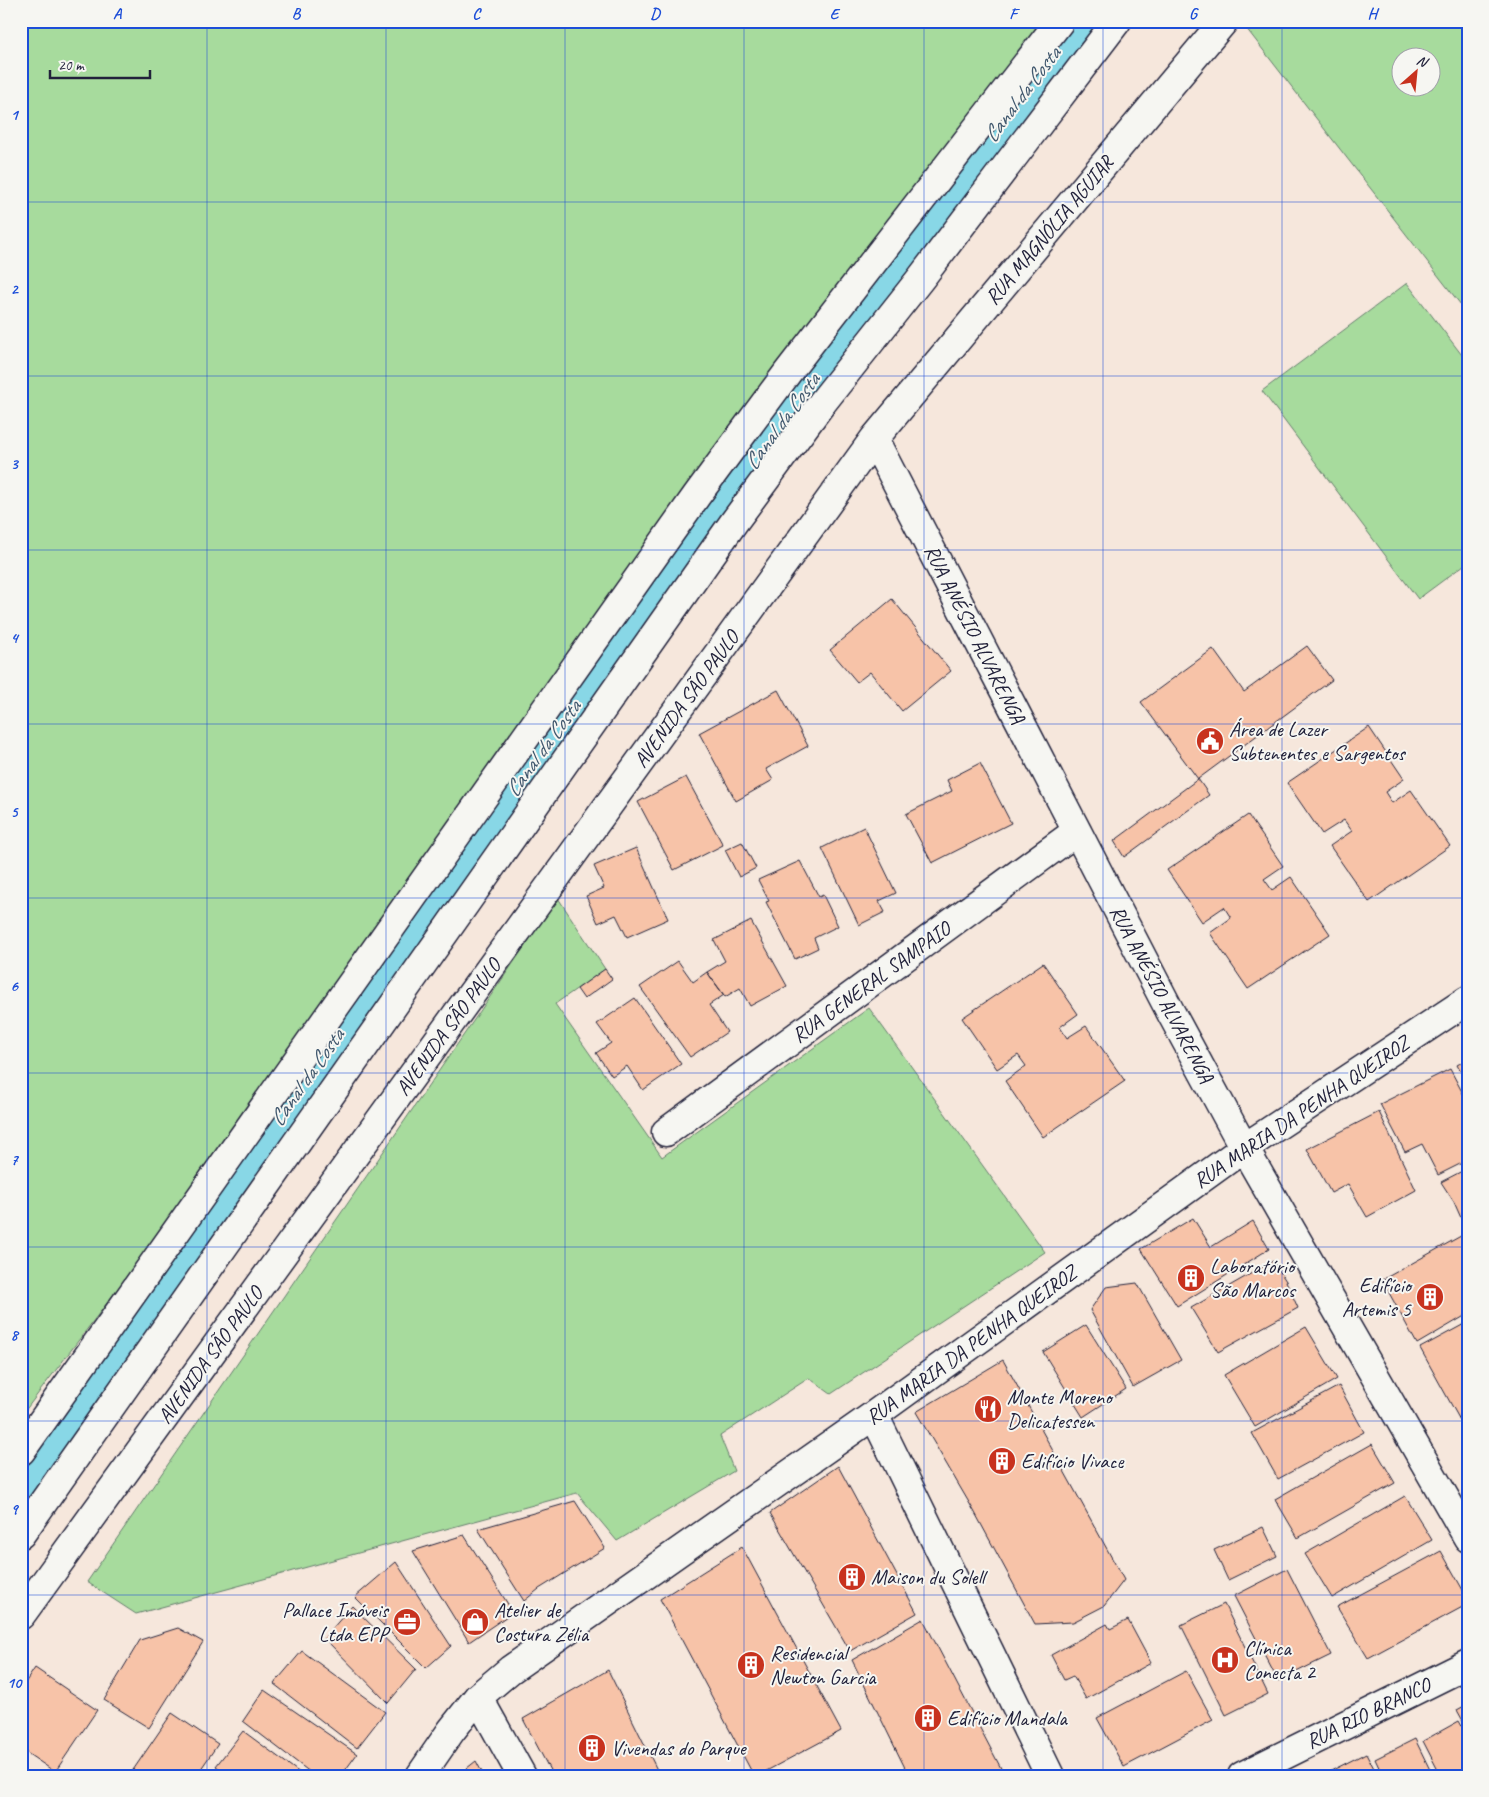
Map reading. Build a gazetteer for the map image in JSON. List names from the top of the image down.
{
  "streets": {
    "street": [
      "RUA MAGNÓLIA AGUIAR",
      "RUA ANÉSIO ALVARENGA",
      "AVENIDA SÃO PAULO",
      "RUA GENERAL SAMPAIO",
      "RUA MARIA DA PENHA QUEIROZ",
      "RUA RIO BRANCO"
    ]
  },
  "crossings": [
    ["RUA MAGNÓLIA AGUIAR", "RUA ANÉSIO ALVARENGA"],
    ["RUA MAGNÓLIA AGUIAR", "AVENIDA SÃO PAULO"],
    ["RUA ANÉSIO ALVARENGA", "AVENIDA SÃO PAULO"],
    ["RUA ANÉSIO ALVARENGA", "RUA GENERAL SAMPAIO"],
    ["RUA ANÉSIO ALVARENGA", "RUA MARIA DA PENHA QUEIROZ"]
  ],
  "water": ["Canal da Costa"],
  "places": {
    "public building": ["Área de Lazer Subtenentes e Sargentos"],
    "building": [
      "Laboratório São Marcos",
      "Edifício Artemis 5",
      "Edifício Vivace",
      "Maison du Solell",
      "Residencial Newton Garcia",
      "Edifício Mandala",
      "Vivendas do Parque"
    ],
    "restaurant": ["Monte Moreno Delicatessen"],
    "office": ["Pallace Imóveis Ltda EPP"],
    "shop": ["Atelier de Costura Zélia"],
    "hospital": ["Clínica Conecta 2"]
  },
  "scale_bar": "20 m",
  "north": "top right",
  "grid": {
    "columns": [
      "A",
      "B",
      "C",
      "D",
      "E",
      "F",
      "G",
      "H"
    ],
    "rows": [
      "1",
      "2",
      "3",
      "4",
      "5",
      "6",
      "7",
      "8",
      "9",
      "10"
    ]
  }
}
